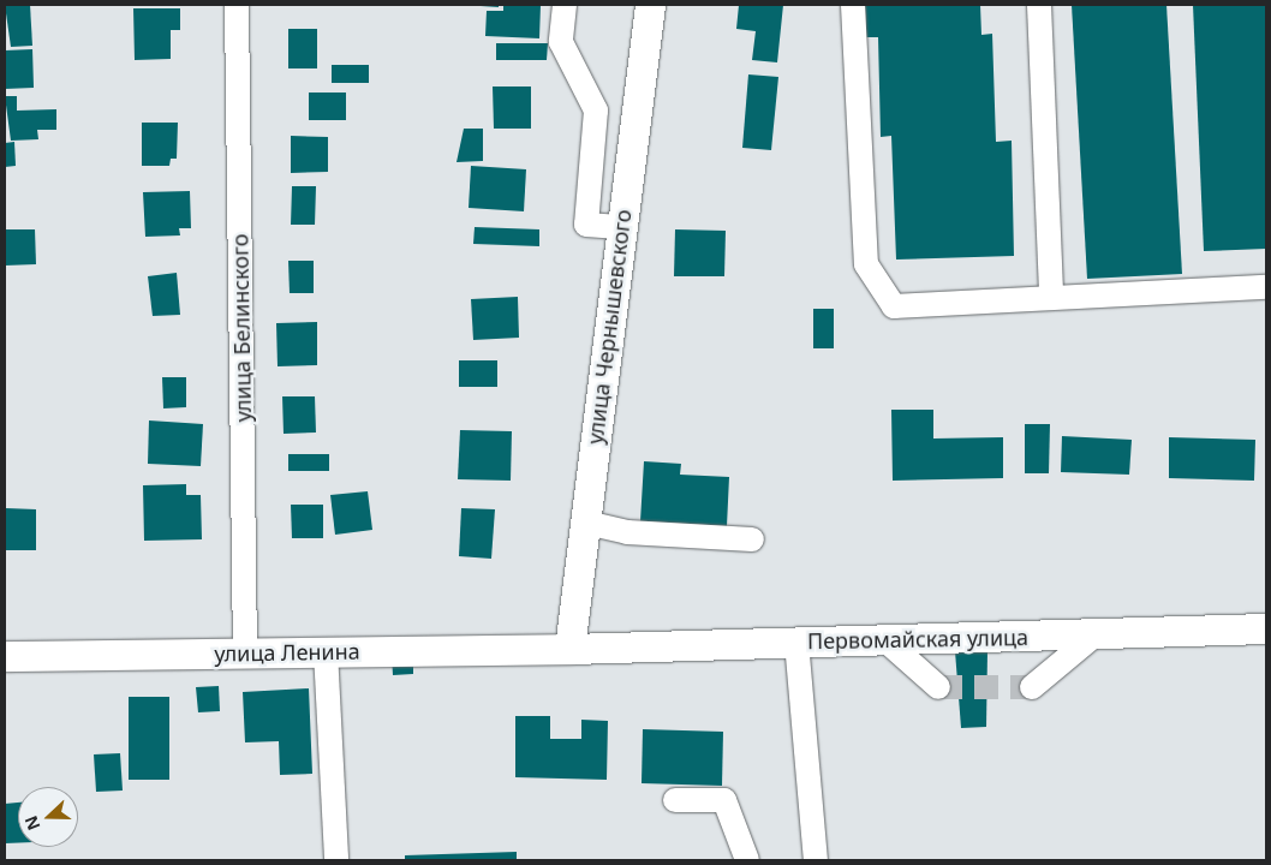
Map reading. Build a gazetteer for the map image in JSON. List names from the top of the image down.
{
  "streets": {
    "main road": ["улица Чернышевского", "Первомайская улица", "улица Ленина"],
    "street": ["улица Белинского"]
  },
  "crossings": [
    ["улица Чернышевского", "Первомайская улица"],
    ["улица Чернышевского", "улица Ленина"],
    ["улица Белинского", "улица Ленина"],
    ["Первомайская улица", "улица Ленина"]
  ],
  "north": "left"
}
